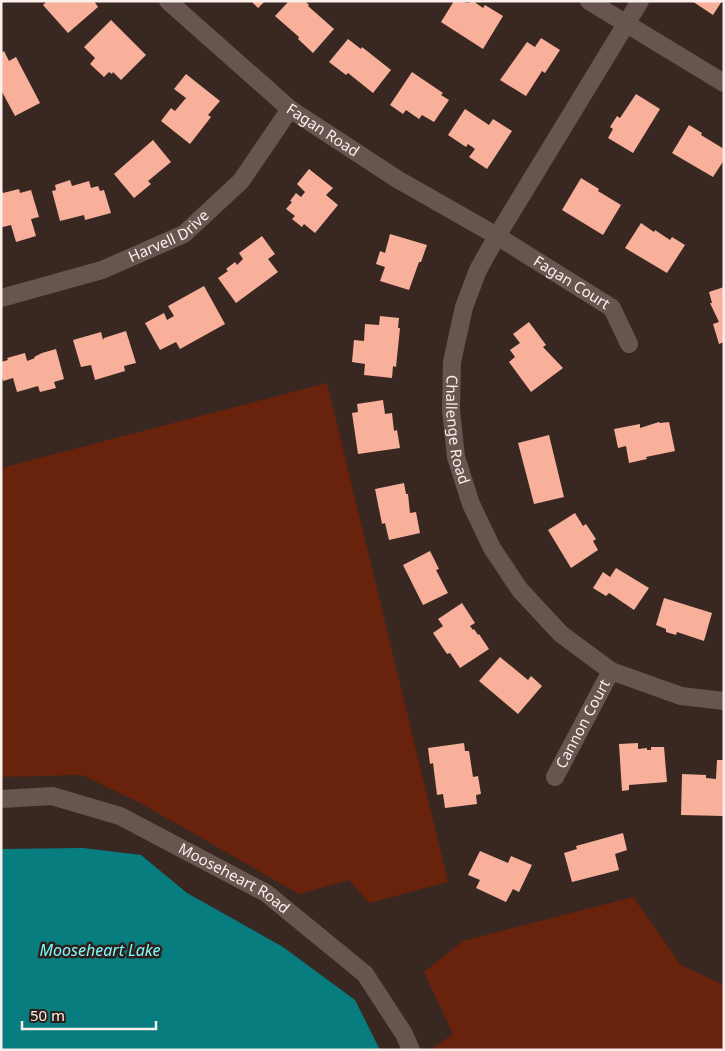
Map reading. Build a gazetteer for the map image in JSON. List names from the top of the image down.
{
  "streets": {
    "street": [
      "Fagan Road",
      "Harvell Drive",
      "Fagan Court",
      "Challenge Road",
      "Cannon Court",
      "Mooseheart Road"
    ]
  },
  "crossings": [
    ["Fagan Road", "Harvell Drive"],
    ["Fagan Road", "Fagan Court"],
    ["Fagan Road", "Challenge Road"],
    ["Fagan Court", "Challenge Road"],
    ["Challenge Road", "Cannon Court"]
  ],
  "water": ["Mooseheart Lake"],
  "scale_bar": "50 m"
}
